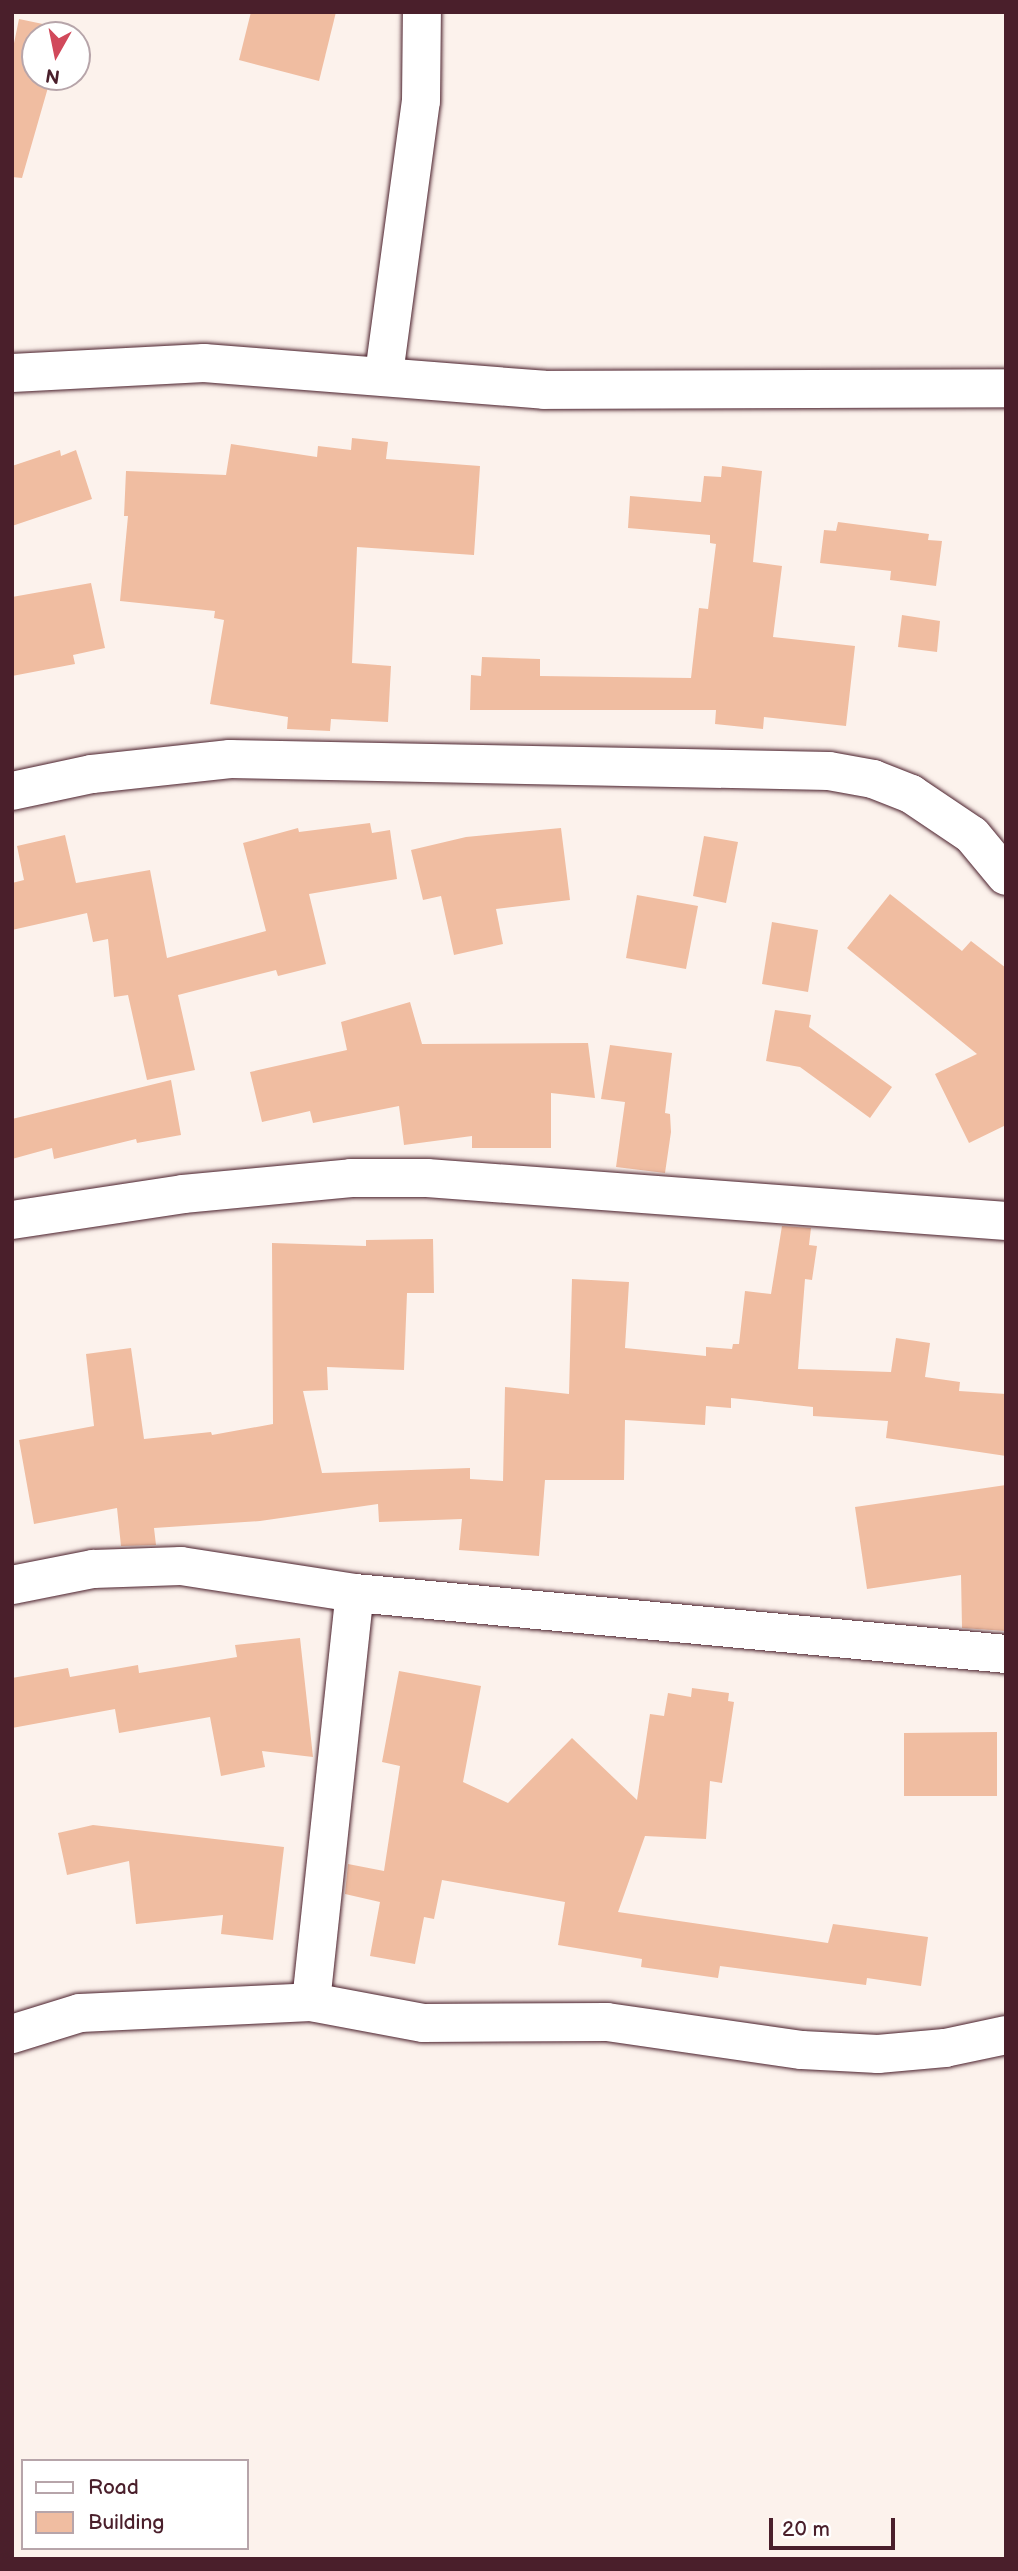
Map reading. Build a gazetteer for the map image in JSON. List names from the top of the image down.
{
  "legend": ["Road", "Building"],
  "scale_bar": "20 m",
  "north": "bottom"
}
